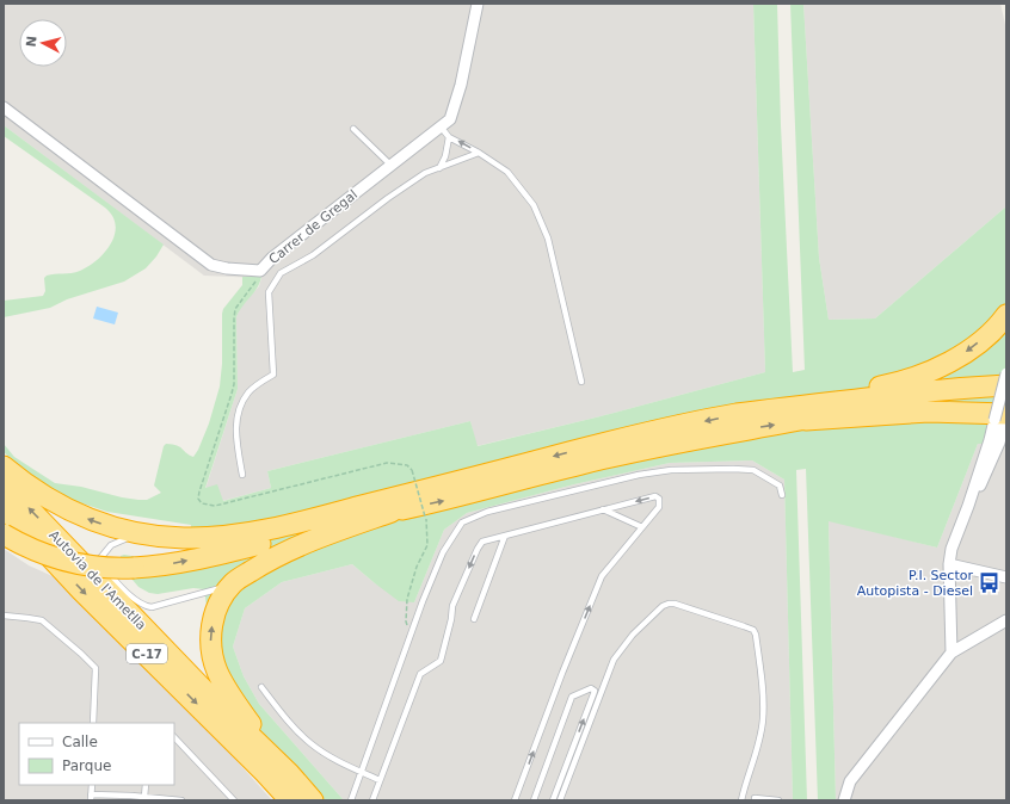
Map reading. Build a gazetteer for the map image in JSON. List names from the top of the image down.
{
  "streets": {
    "highway": ["Autovia de l'Ametlla", "C-17"],
    "street": ["Carrer de Gregal"]
  },
  "places": {
    "bus stop": ["P.I. Sector Autopista - Diesel"]
  },
  "legend": ["Calle", "Parque"],
  "north": "left"
}
